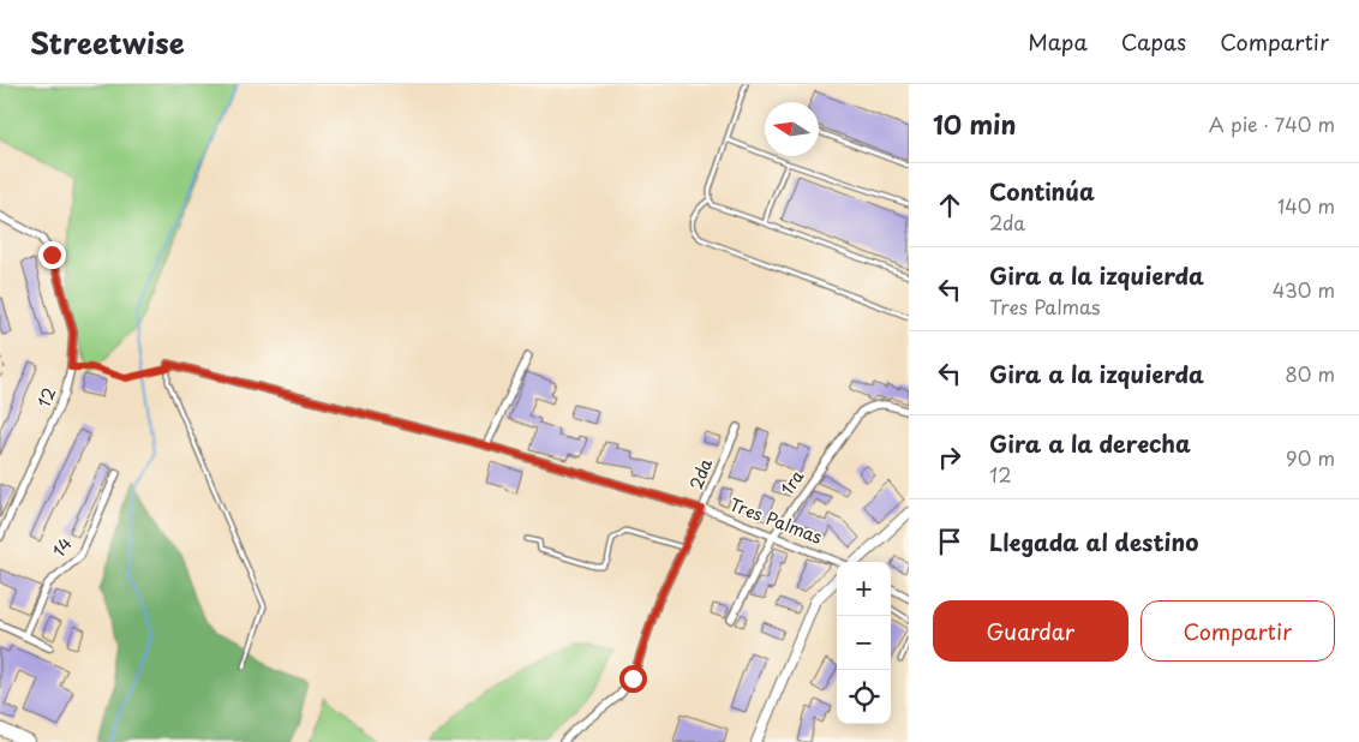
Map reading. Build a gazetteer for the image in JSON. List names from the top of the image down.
{
  "streets": {
    "street": [
      "12",
      "2da",
      "1ra",
      "Tres Palmas",
      "14"
    ]
  },
  "crossings": [
    ["2da", "Tres Palmas"],
    ["1ra", "Tres Palmas"]
  ],
  "north": "left",
  "page": {
    "header": "Streetwise",
    "nav": ["Mapa", "Capas", "Compartir"],
    "heading": ["10 min", "A pie · 740 m"],
    "list": [
      ["Continúa", "2da", "140 m"],
      ["Gira a la izquierda", "Tres Palmas", "430 m"],
      ["Gira a la izquierda", "80 m"],
      ["Gira a la derecha", "12", "90 m"],
      "Llegada al destino"
    ],
    "map_buttons": ["+", "−"],
    "buttons": ["Guardar", "Compartir"]
  }
}
